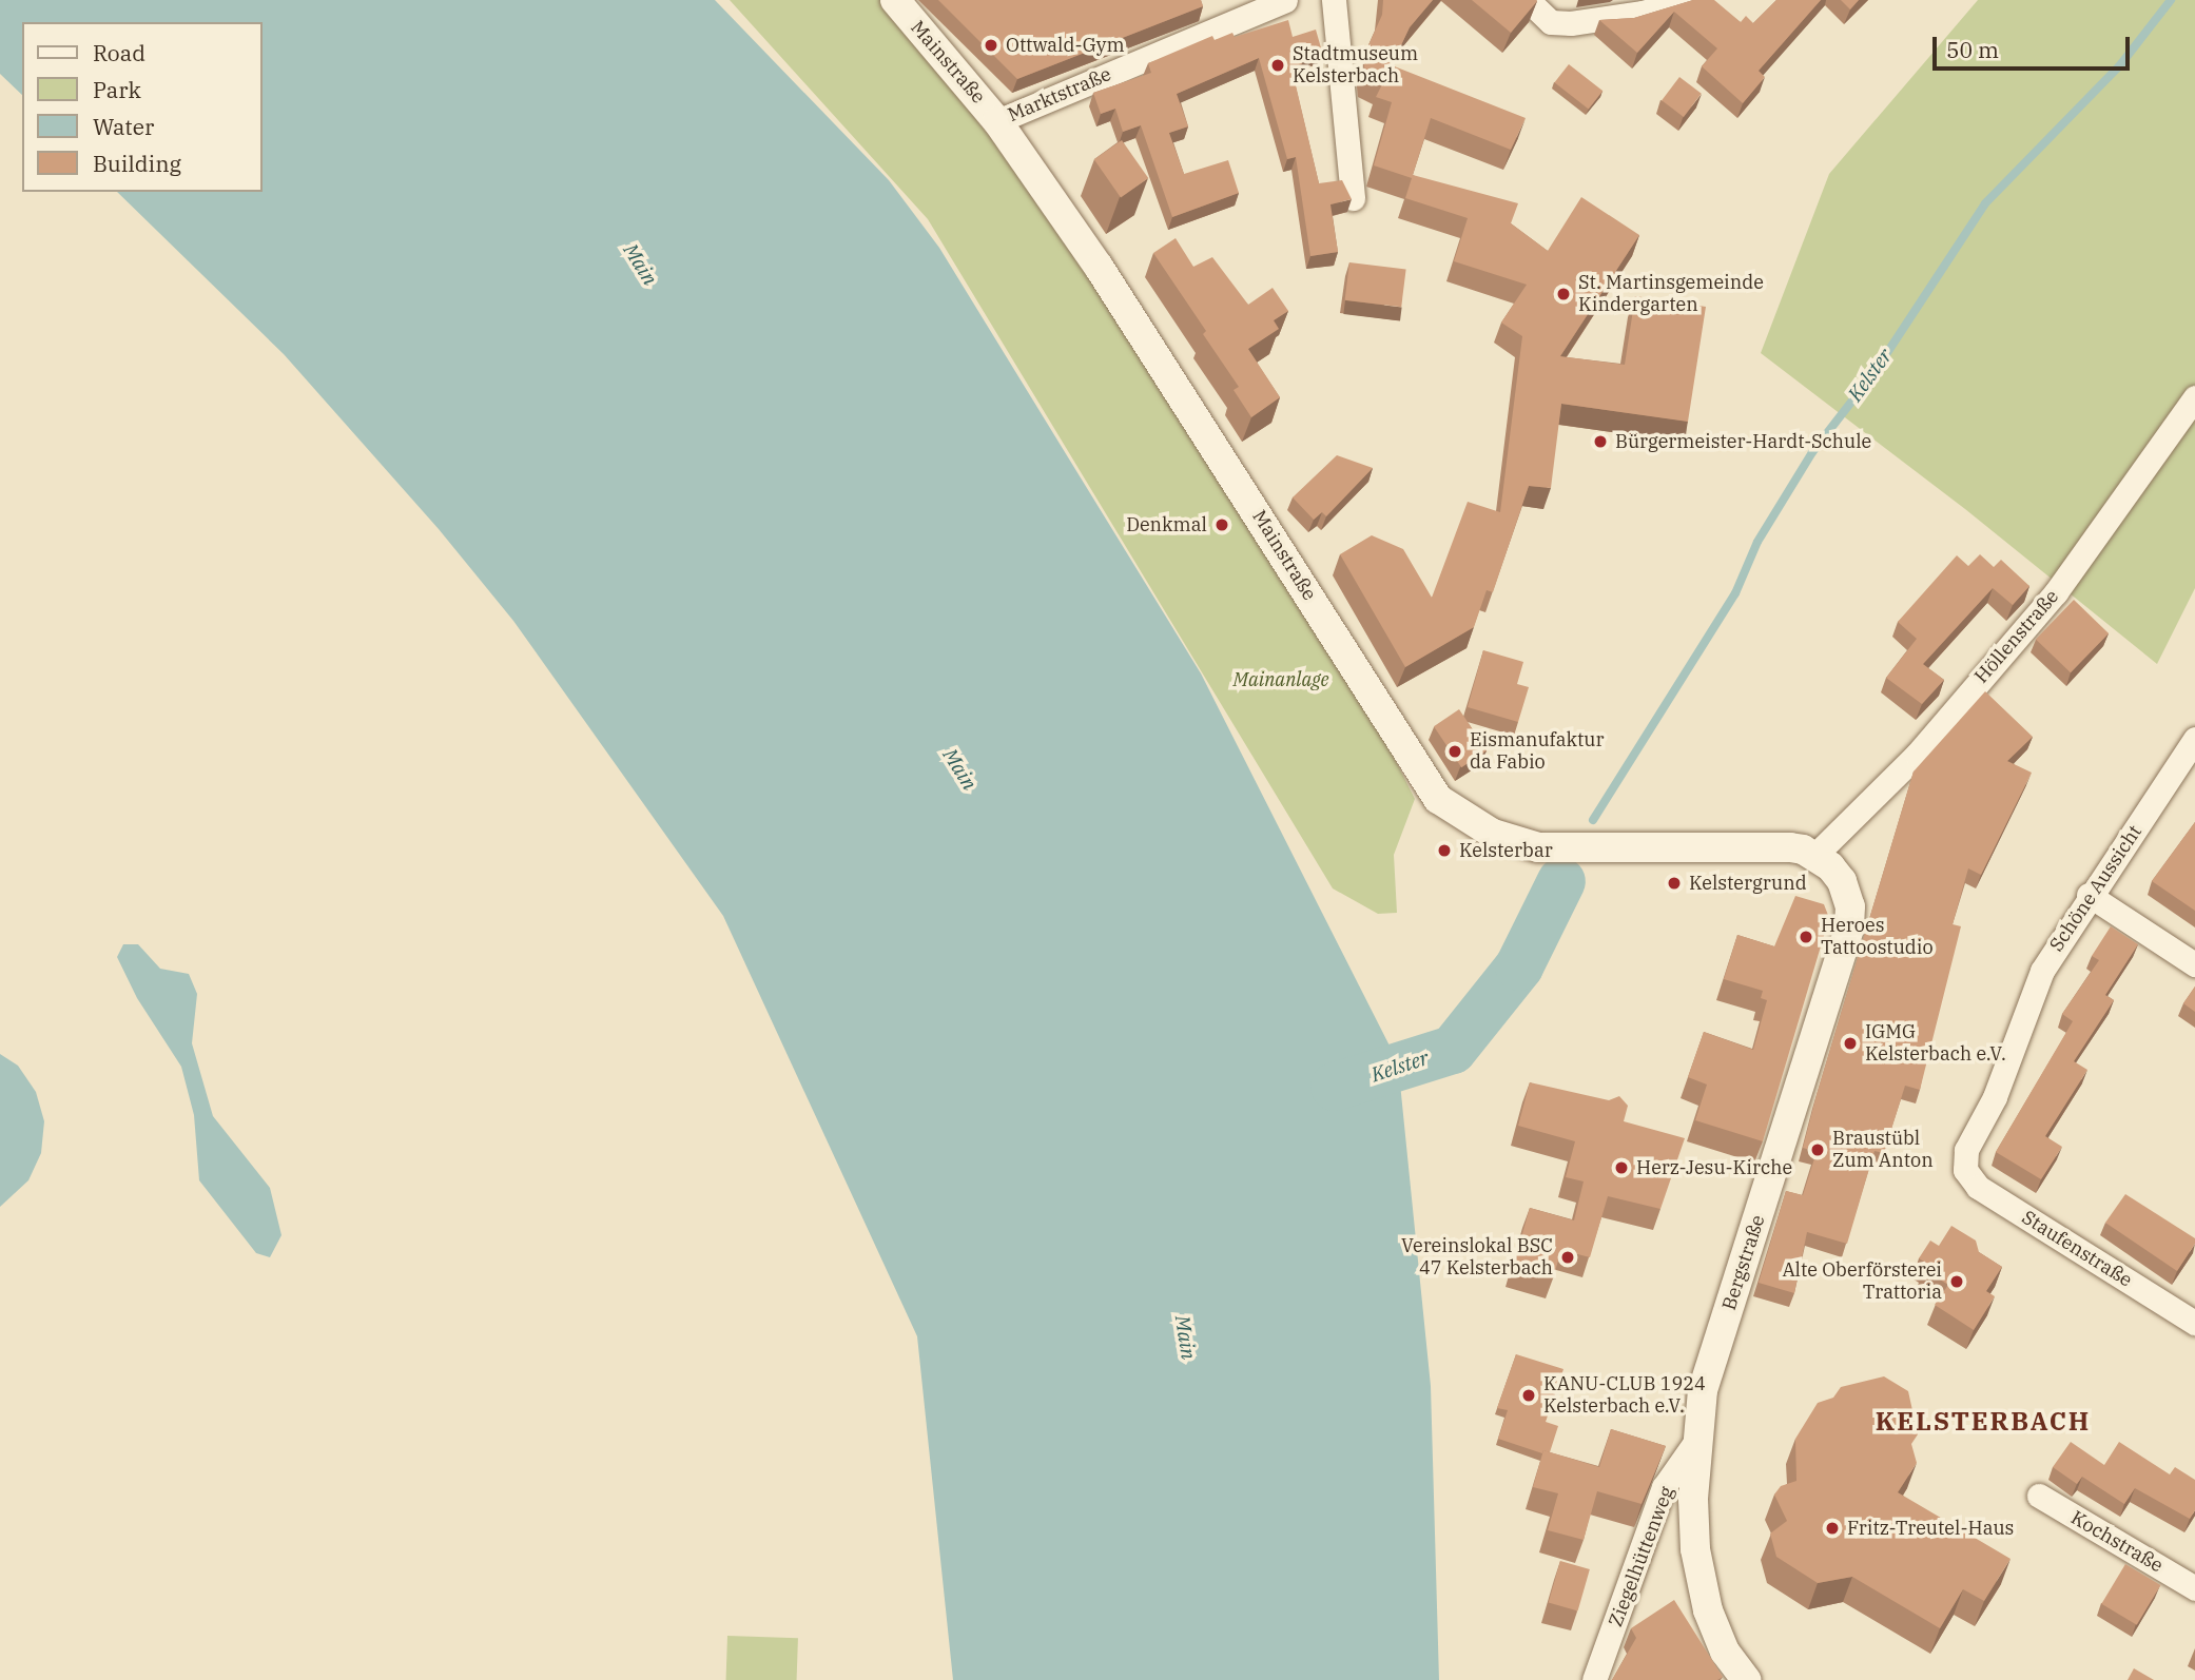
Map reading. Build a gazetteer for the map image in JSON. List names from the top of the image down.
{
  "streets": {
    "street": [
      "Mainstraße",
      "Marktstraße",
      "Höllenstraße",
      "Schöne Aussicht",
      "Staufenstraße",
      "Bergstraße",
      "Kochstraße",
      "Ziegelhüttenweg"
    ]
  },
  "crossings": [
    ["Mainstraße", "Marktstraße"],
    ["Mainstraße", "Höllenstraße"],
    ["Mainstraße", "Bergstraße"],
    ["Höllenstraße", "Bergstraße"],
    ["Schöne Aussicht", "Staufenstraße"],
    ["Bergstraße", "Ziegelhüttenweg"]
  ],
  "districts": ["KELSTERBACH"],
  "water": ["Main", "Kelster"],
  "parks": ["Mainanlage"],
  "places": [
    "Ottwald-Gym",
    "Stadtmuseum Kelsterbach",
    "St. Martinsgemeinde Kindergarten",
    "Bürgermeister-Hardt-Schule",
    "Denkmal",
    "Eismanufaktur da Fabio",
    "Kelsterbar",
    "Kelstergrund",
    "Heroes Tattoostudio",
    "IGMG Kelsterbach e.V.",
    "Braustübl Zum Anton",
    "Herz-Jesu-Kirche",
    "Vereinslokal BSC 47 Kelsterbach",
    "Alte Oberförsterei Trattoria",
    "KANU-CLUB 1924 Kelsterbach e.V.",
    "Fritz-Treutel-Haus"
  ],
  "legend": [
    "Road",
    "Park",
    "Water",
    "Building"
  ],
  "scale_bar": "50 m"
}
